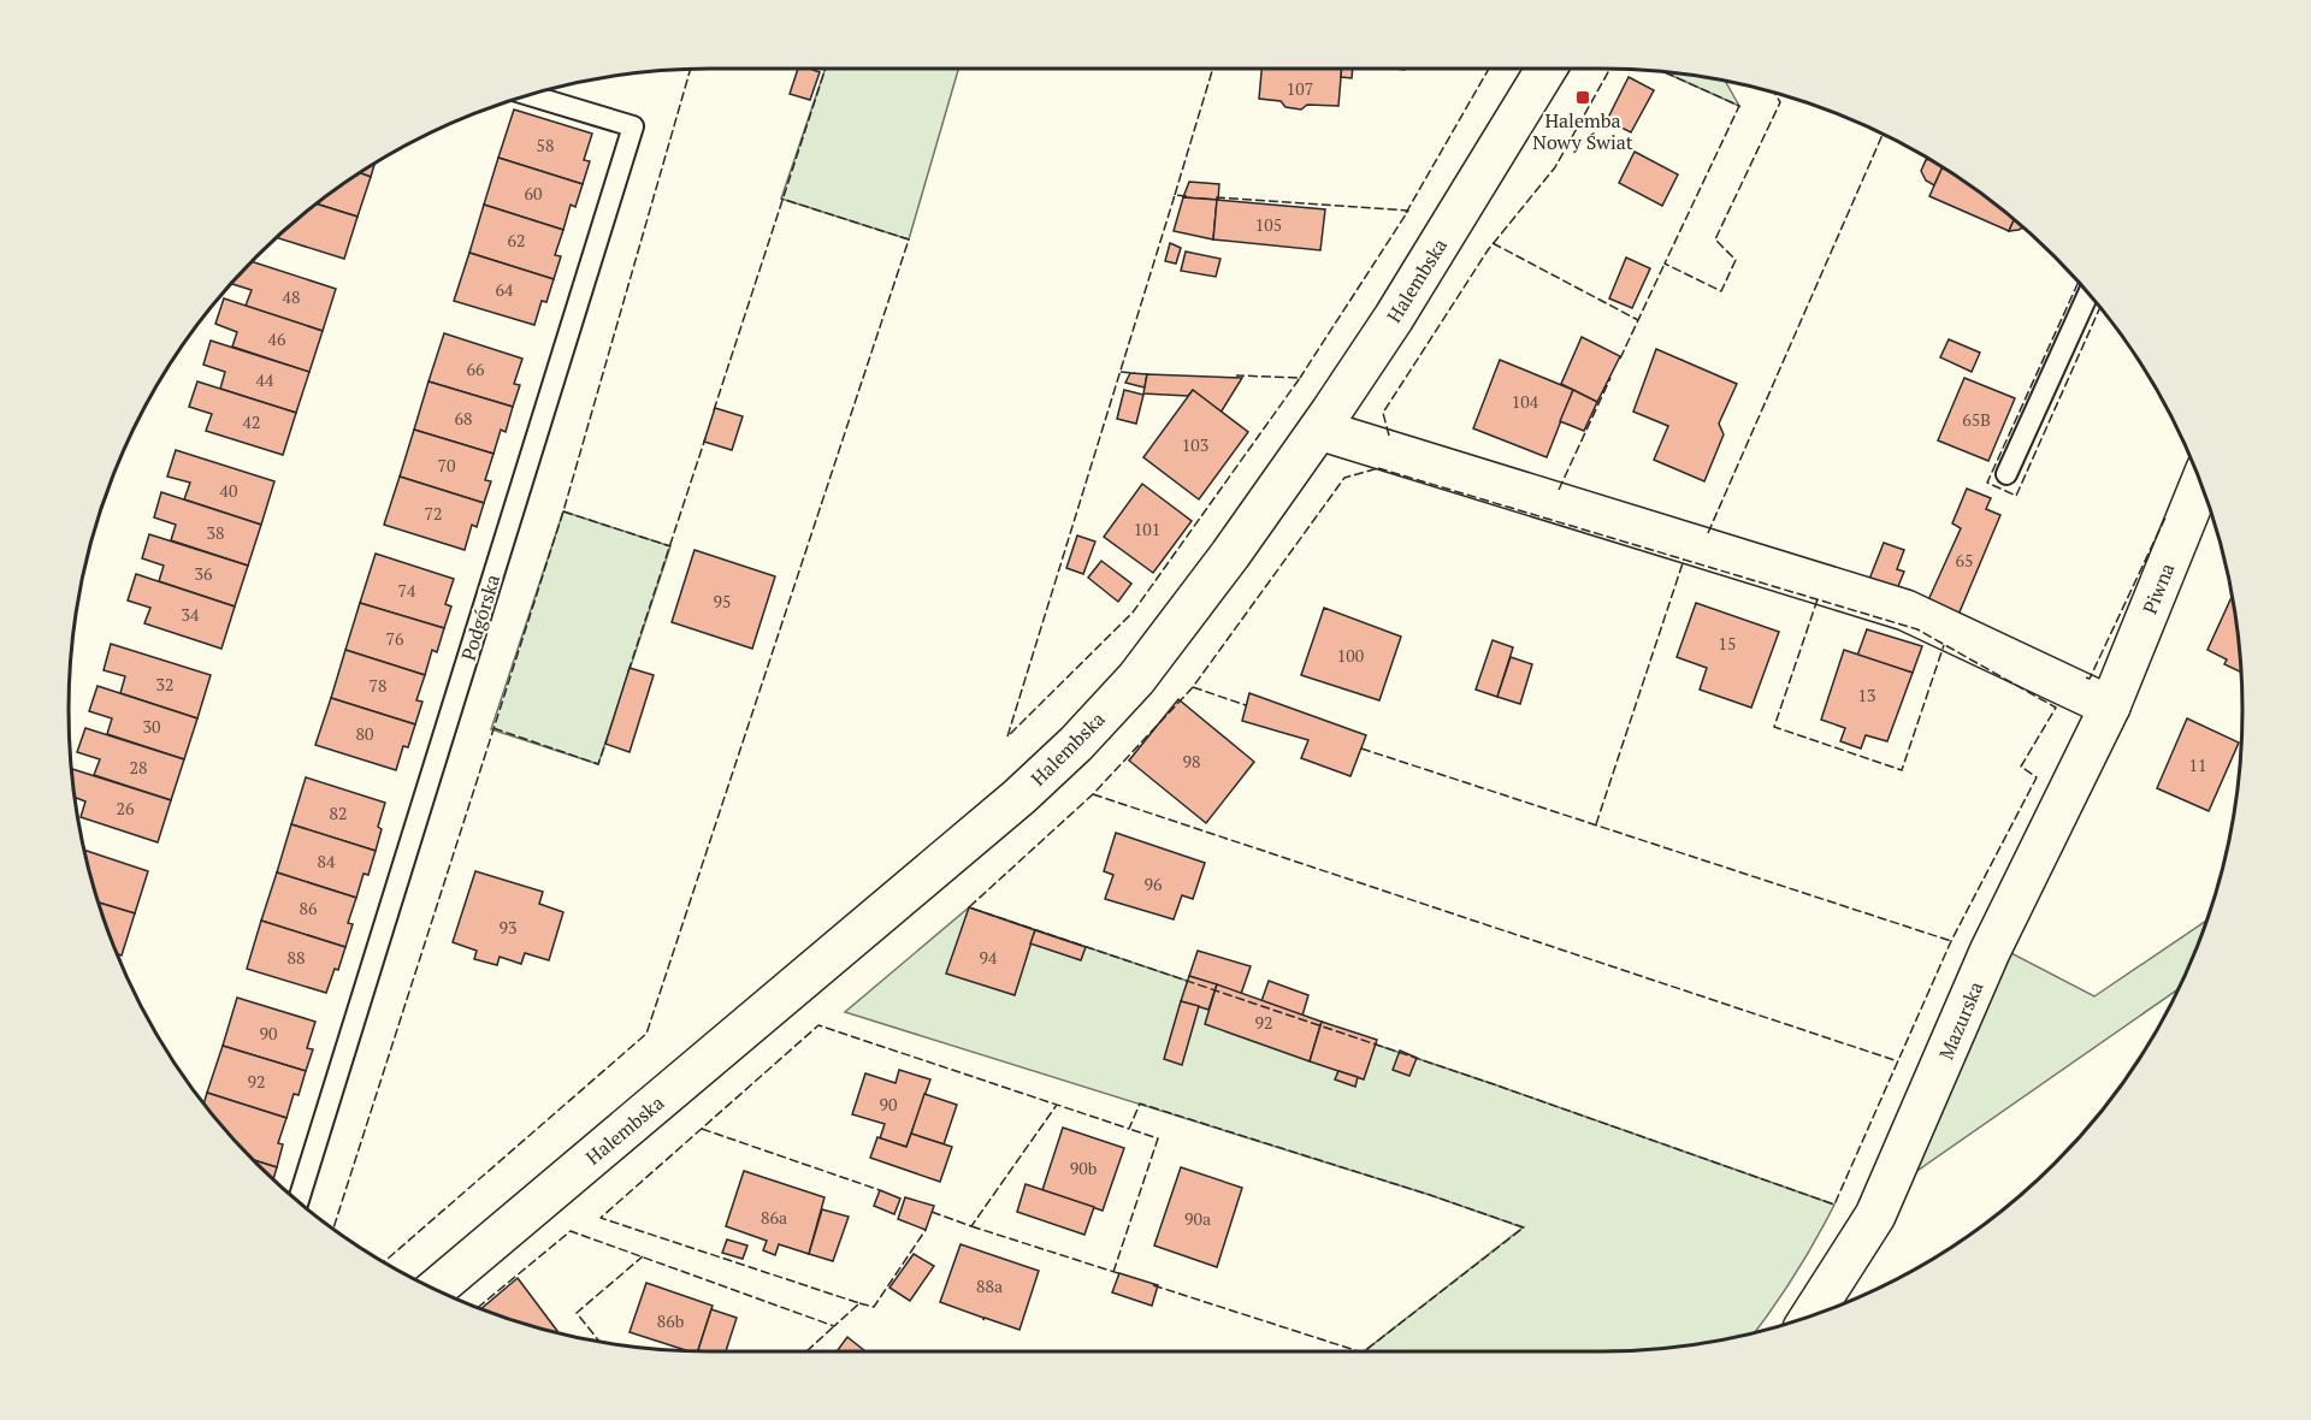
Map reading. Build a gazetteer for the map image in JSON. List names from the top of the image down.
{
  "streets": {
    "street": ["Halembska", "Piwna", "Mazurska"],
    "lane": ["Podgórska"]
  },
  "crossings": [
    ["Piwna", "Mazurska"]
  ],
  "places": {
    "transit": ["Halemba Nowy Świat"]
  },
  "house_numbers": [
    "107",
    "58",
    "60",
    "105",
    "62",
    "64",
    "48",
    "46",
    "66",
    "44",
    "104",
    "68",
    "65B",
    "42",
    "103",
    "70",
    "40",
    "72",
    "101",
    "38",
    "65",
    "36",
    "74",
    "95",
    "34",
    "76",
    "15",
    "100",
    "32",
    "78",
    "13",
    "30",
    "80",
    "98",
    "11",
    "28",
    "26",
    "82",
    "84",
    "96",
    "86",
    "93",
    "88",
    "94",
    "92",
    "90",
    "92",
    "90",
    "90b",
    "86a",
    "90a",
    "88a",
    "86b"
  ]
}
